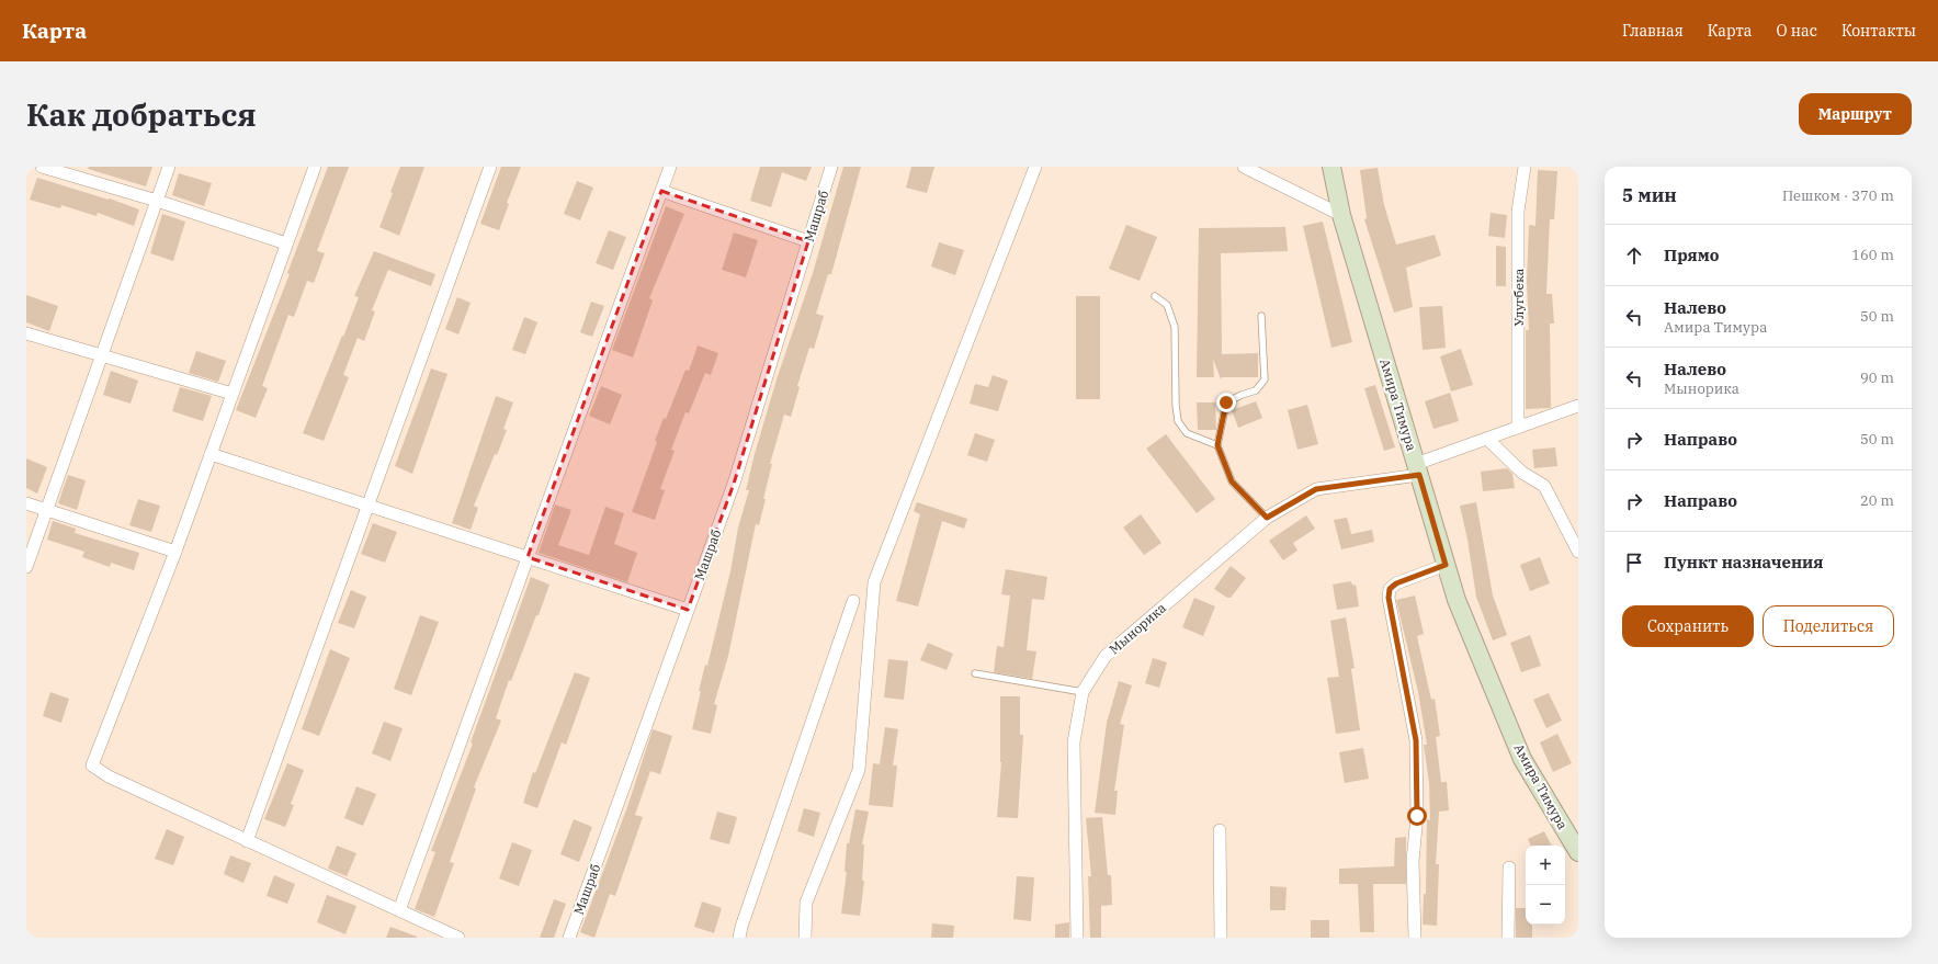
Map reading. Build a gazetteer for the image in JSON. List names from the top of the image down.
{
  "streets": {
    "street": [
      "Машраб",
      "Улугбека",
      "Амира Тимура",
      "Мынорика"
    ]
  },
  "crossings": [
    ["Амира Тимура", "Мынорика"]
  ],
  "page": {
    "header": "Карта",
    "nav": [
      "Главная",
      "Карта",
      "О нас",
      "Контакты"
    ],
    "buttons": [
      "Маршрут",
      ["Сохранить", "Поделиться"]
    ],
    "title": "Как добраться",
    "heading": ["5 мин", "Пешком · 370 m"],
    "list": [
      ["Прямо", "160 m"],
      ["Налево", "Амира Тимура", "50 m"],
      ["Налево", "Мынорика", "90 m"],
      ["Направо", "50 m"],
      ["Направо", "20 m"],
      "Пункт назначения"
    ],
    "map_buttons": ["+", "−"]
  }
}
